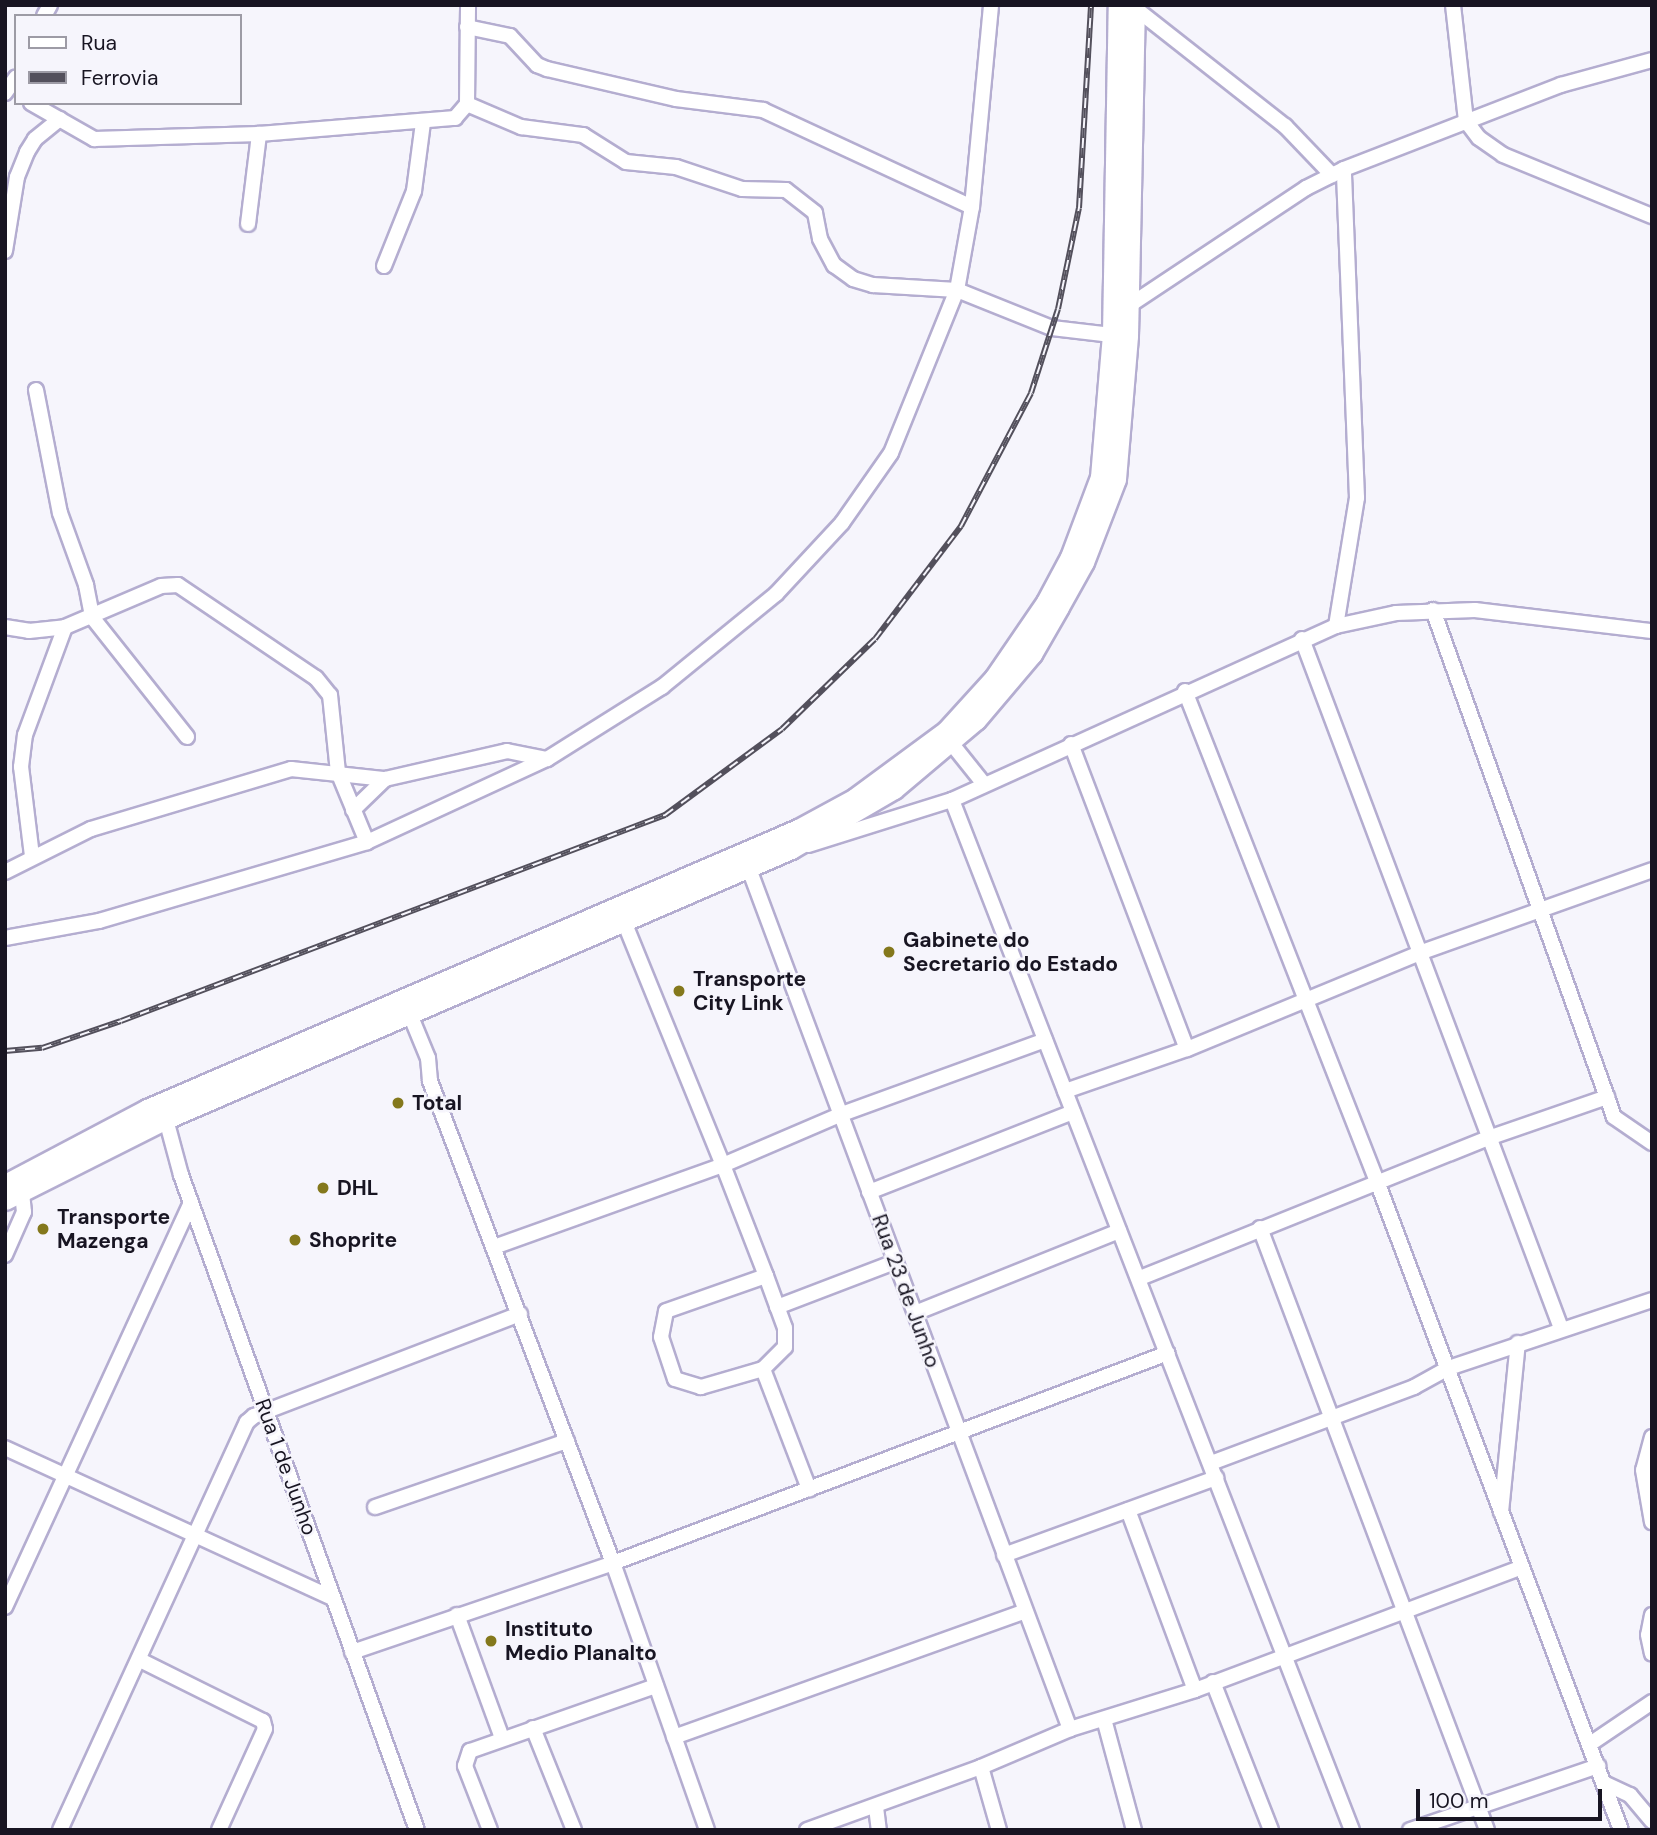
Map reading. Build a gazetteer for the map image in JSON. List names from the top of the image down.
{
  "streets": {
    "street": ["Rua 23 de Junho", "Rua 1 de Junho"]
  },
  "places": [
    "Gabinete do Secretario do Estado",
    "Transporte City Link",
    "Total",
    "DHL",
    "Transporte Mazenga",
    "Shoprite",
    "Instituto Medio Planalto"
  ],
  "legend": ["Rua", "Ferrovia"],
  "scale_bar": "100 m"
}
